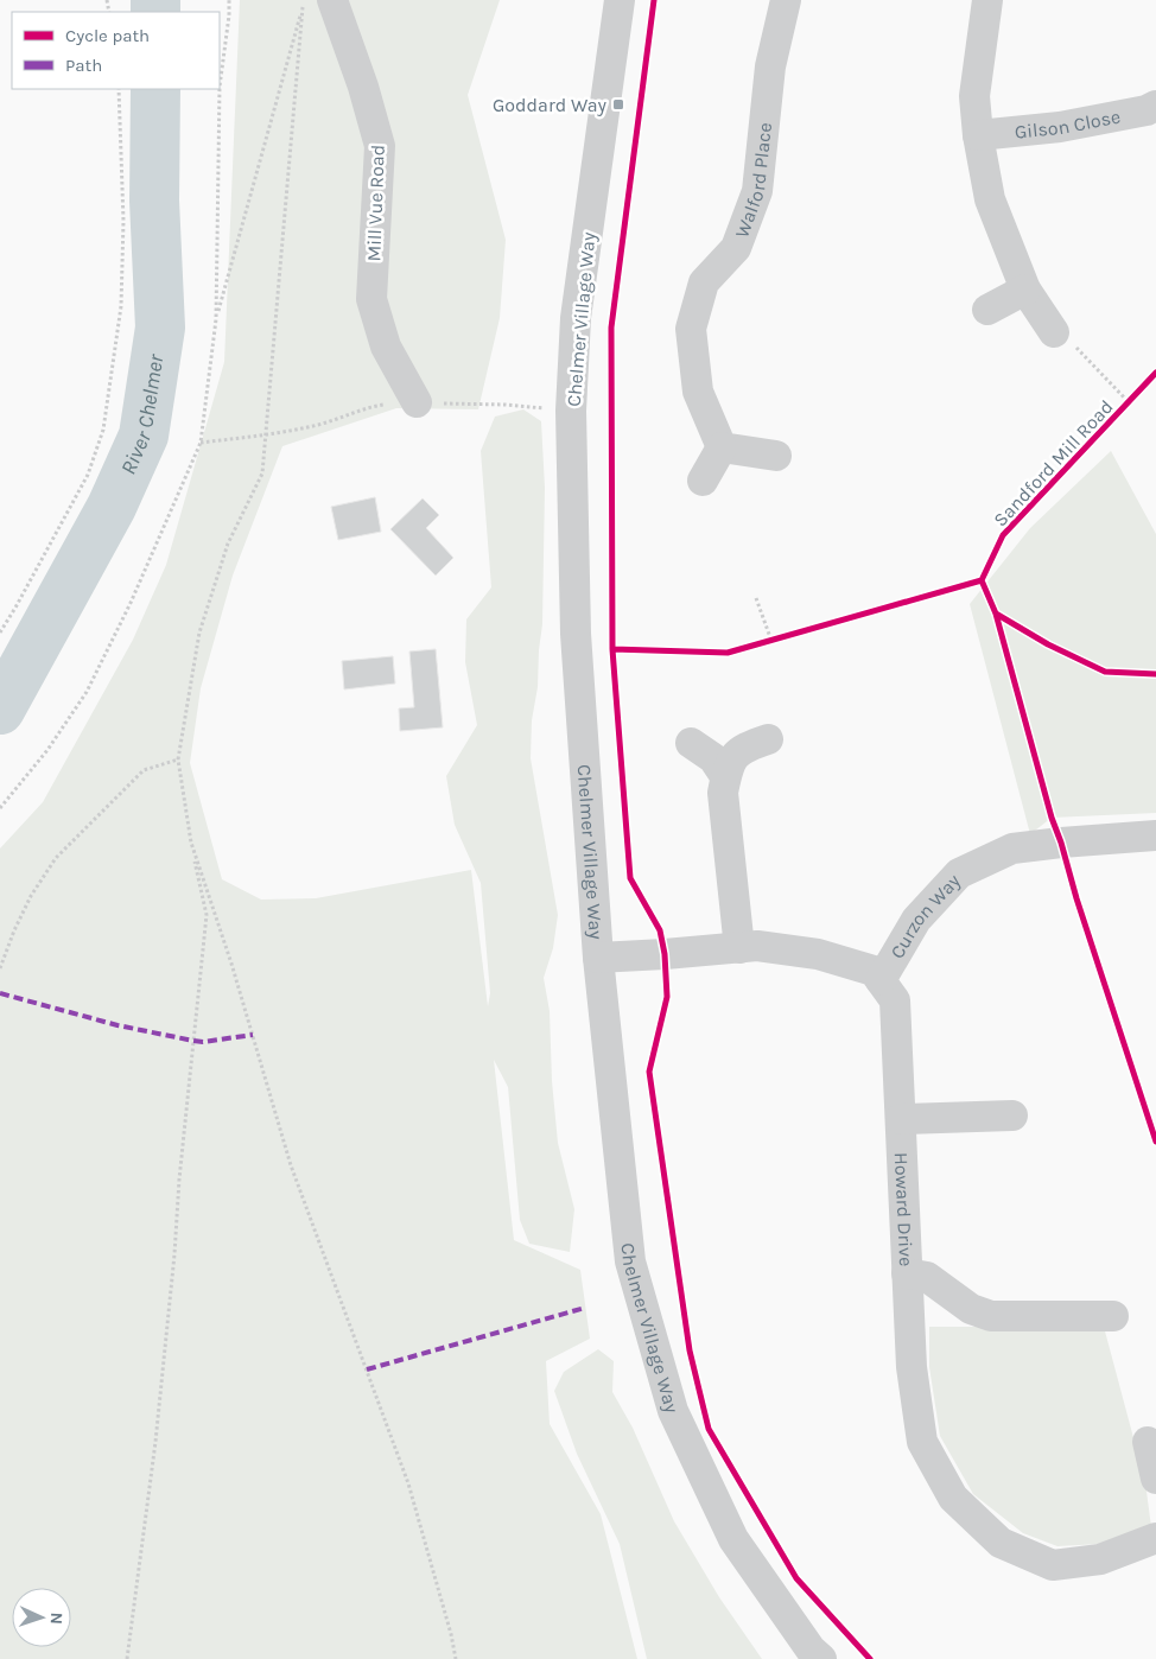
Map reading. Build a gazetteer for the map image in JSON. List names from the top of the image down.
{
  "streets": {
    "street": [
      "Gilson Close",
      "Walford Place",
      "Mill Vue Road",
      "Chelmer Village Way",
      "Curzon Way",
      "Howard Drive"
    ],
    "cycle path": ["Sandford Mill Road"]
  },
  "crossings": [
    ["Chelmer Village Way", "Howard Drive"],
    ["Curzon Way", "Howard Drive"]
  ],
  "water": ["River Chelmer"],
  "places": {
    "transit": ["Goddard Way"]
  },
  "legend": ["Cycle path", "Path"],
  "north": "right"
}
